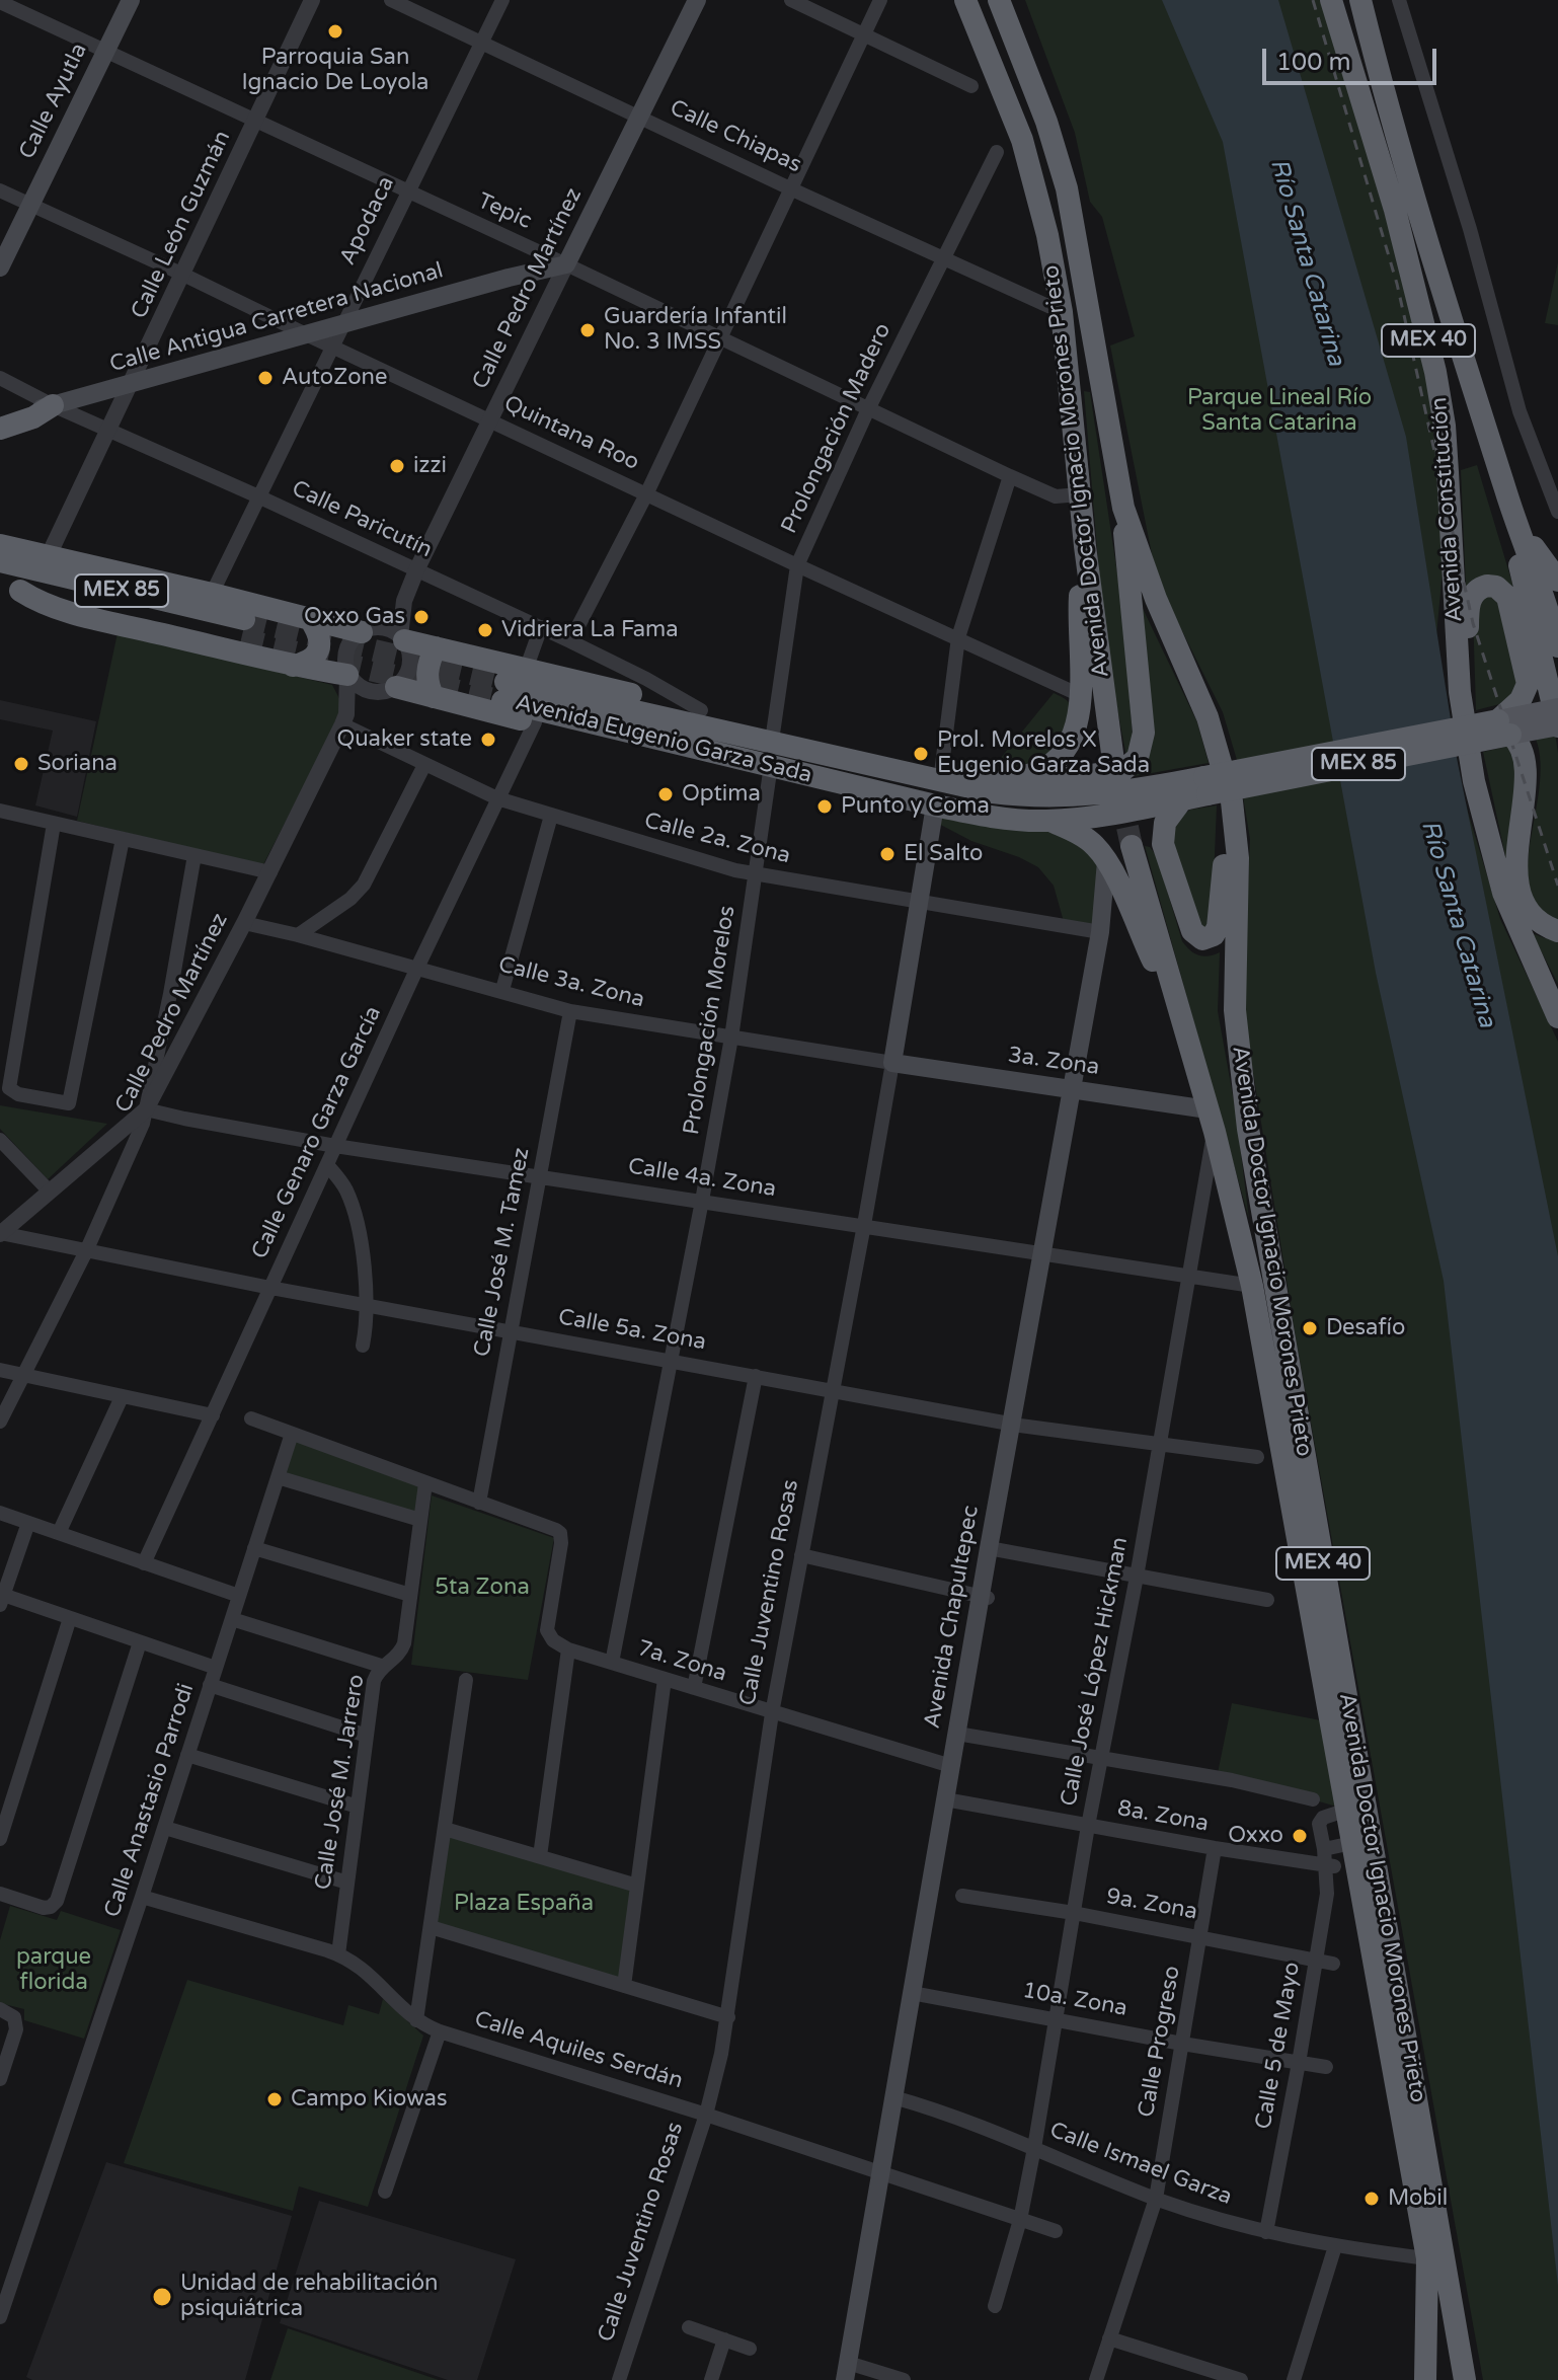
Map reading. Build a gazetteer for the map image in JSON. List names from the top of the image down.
{
  "streets": {
    "highway": [
      "MEX 40",
      "Avenida Doctor Ignacio Morones Prieto",
      "Avenida Constitución",
      "MEX 85",
      "Avenida Eugenio Garza Sada"
    ],
    "main road": [
      "Calle Ayutla",
      "Calle Pedro Martínez",
      "Calle Antigua Carretera Nacional",
      "3a. Zona",
      "Calle Juventino Rosas",
      "Avenida Chapultepec"
    ],
    "street": [
      "Calle Chiapas",
      "Tepic",
      "Apodaca",
      "Calle León Guzmán",
      "Prolongación Madero",
      "Quintana Roo",
      "Calle Paricutín",
      "Calle 2a. Zona",
      "Calle 3a. Zona",
      "Prolongación Morelos",
      "Calle Genaro Garza García",
      "Calle 4a. Zona",
      "Calle José M. Tamez",
      "Calle 5a. Zona",
      "7a. Zona",
      "Calle José López Hickman",
      "Calle José M. Jarrero",
      "Calle Anastasio Parrodi",
      "8a. Zona",
      "9a. Zona",
      "10a. Zona",
      "Calle Progreso",
      "Calle 5 de Mayo",
      "Calle Aquiles Serdán",
      "Calle Ismael Garza"
    ]
  },
  "crossings": [
    ["Calle Ayutla", "Tepic"],
    ["Calle Ayutla", "Quintana Roo"],
    ["Calle Chiapas", "Apodaca"],
    ["Calle Chiapas", "Calle Pedro Martínez"],
    ["Calle Chiapas", "Prolongación Madero"],
    ["Calle Chiapas", "Avenida Doctor Ignacio Morones Prieto"],
    ["Tepic", "Apodaca"],
    ["Tepic", "Calle León Guzmán"],
    ["Tepic", "Calle Pedro Martínez"],
    ["Tepic", "Calle Antigua Carretera Nacional"],
    ["Tepic", "Prolongación Madero"],
    ["Tepic", "Avenida Doctor Ignacio Morones Prieto"],
    ["Apodaca", "Calle Antigua Carretera Nacional"],
    ["Apodaca", "Quintana Roo"],
    ["Apodaca", "Calle Paricutín"],
    ["Calle León Guzmán", "Calle Antigua Carretera Nacional"],
    ["Calle León Guzmán", "Quintana Roo"],
    ["Calle León Guzmán", "Calle Paricutín"],
    ["Calle Pedro Martínez", "Calle Antigua Carretera Nacional"],
    ["Calle Pedro Martínez", "Quintana Roo"],
    ["Calle Pedro Martínez", "Calle Paricutín"],
    ["Calle Pedro Martínez", "Calle 2a. Zona"],
    ["Calle Pedro Martínez", "Calle 3a. Zona"],
    ["Calle Pedro Martínez", "Calle 4a. Zona"],
    ["Calle Pedro Martínez", "Calle 5a. Zona"],
    ["Calle Antigua Carretera Nacional", "Quintana Roo"],
    ["Calle Antigua Carretera Nacional", "Calle Paricutín"],
    ["Prolongación Madero", "Quintana Roo"],
    ["Prolongación Madero", "Avenida Eugenio Garza Sada"],
    ["Avenida Doctor Ignacio Morones Prieto", "3a. Zona"],
    ["Avenida Doctor Ignacio Morones Prieto", "Calle 4a. Zona"],
    ["Avenida Doctor Ignacio Morones Prieto", "Calle José López Hickman"],
    ["Avenida Doctor Ignacio Morones Prieto", "Calle 5 de Mayo"],
    ["Avenida Doctor Ignacio Morones Prieto", "Calle Ismael Garza"],
    ["MEX 85", "Avenida Eugenio Garza Sada"],
    ["Avenida Eugenio Garza Sada", "Prolongación Morelos"],
    ["Avenida Eugenio Garza Sada", "Calle Juventino Rosas"],
    ["Calle 2a. Zona", "Prolongación Morelos"],
    ["Calle 2a. Zona", "Calle Genaro Garza García"],
    ["Calle 2a. Zona", "Calle Juventino Rosas"],
    ["Calle 2a. Zona", "Avenida Chapultepec"],
    ["Calle 3a. Zona", "Prolongación Morelos"],
    ["Calle 3a. Zona", "3a. Zona"],
    ["Calle 3a. Zona", "Calle Genaro Garza García"],
    ["Calle 3a. Zona", "Calle José M. Tamez"],
    ["Calle 3a. Zona", "Calle Juventino Rosas"],
    ["Prolongación Morelos", "Calle 4a. Zona"],
    ["Prolongación Morelos", "Calle 5a. Zona"],
    ["Prolongación Morelos", "7a. Zona"],
    ["3a. Zona", "Calle Juventino Rosas"],
    ["3a. Zona", "Avenida Chapultepec"],
    ["Calle Genaro Garza García", "Calle 4a. Zona"],
    ["Calle Genaro Garza García", "Calle 5a. Zona"],
    ["Calle 4a. Zona", "Calle José M. Tamez"],
    ["Calle 4a. Zona", "Calle Juventino Rosas"],
    ["Calle 4a. Zona", "Avenida Chapultepec"],
    ["Calle 4a. Zona", "Calle José López Hickman"],
    ["Calle José M. Tamez", "Calle 5a. Zona"],
    ["Calle 5a. Zona", "Calle Juventino Rosas"],
    ["Calle 5a. Zona", "Avenida Chapultepec"],
    ["Calle 5a. Zona", "Calle José López Hickman"],
    ["Calle Juventino Rosas", "7a. Zona"],
    ["Calle Juventino Rosas", "Calle Aquiles Serdán"],
    ["Avenida Chapultepec", "7a. Zona"],
    ["Avenida Chapultepec", "8a. Zona"],
    ["Avenida Chapultepec", "10a. Zona"],
    ["Avenida Chapultepec", "Calle Aquiles Serdán"],
    ["Avenida Chapultepec", "Calle Ismael Garza"],
    ["Calle José López Hickman", "8a. Zona"],
    ["Calle José López Hickman", "9a. Zona"],
    ["Calle José López Hickman", "10a. Zona"],
    ["Calle José López Hickman", "Calle Aquiles Serdán"],
    ["Calle José López Hickman", "Calle Ismael Garza"],
    ["Calle José M. Jarrero", "Calle Aquiles Serdán"],
    ["Calle Anastasio Parrodi", "Calle Aquiles Serdán"],
    ["8a. Zona", "Calle Progreso"],
    ["8a. Zona", "Calle 5 de Mayo"],
    ["9a. Zona", "Calle Progreso"],
    ["9a. Zona", "Calle 5 de Mayo"],
    ["10a. Zona", "Calle Progreso"],
    ["10a. Zona", "Calle 5 de Mayo"],
    ["Calle Progreso", "Calle Ismael Garza"],
    ["Calle 5 de Mayo", "Calle Ismael Garza"]
  ],
  "water": ["Río Santa Catarina"],
  "parks": [
    "Parque Lineal Río Santa Catarina",
    "5ta Zona",
    "Plaza España",
    "parque florida"
  ],
  "places": [
    "Parroquia San Ignacio De Loyola",
    "Guardería Infantil No. 3 IMSS",
    "AutoZone",
    "izzi",
    "Oxxo Gas",
    "Vidriera La Fama",
    "Quaker state",
    "Prol. Morelos X Eugenio Garza Sada",
    "Soriana",
    "Optima",
    "Punto y Coma",
    "El Salto",
    "Desafío",
    "Oxxo",
    "Campo Kiowas",
    "Mobil",
    "Unidad de rehabilitación psiquiátrica"
  ],
  "scale_bar": "100 m"
}
